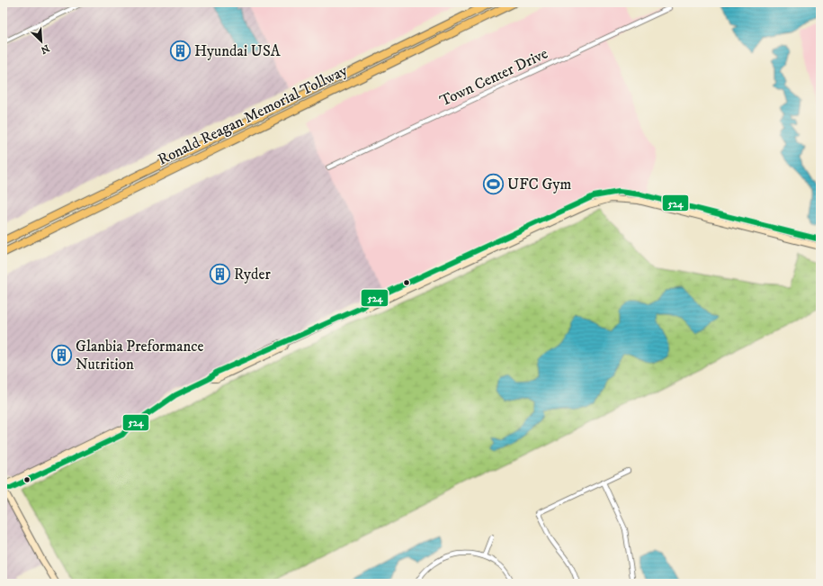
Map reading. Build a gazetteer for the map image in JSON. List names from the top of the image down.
{
  "streets": {
    "highway": ["Ronald Reagan Memorial Tollway"],
    "street": ["Town Center Drive"]
  },
  "places": {
    "building": ["Hyundai USA", "Ryder", "Glanbia Preformance Nutrition"],
    "sports": ["UFC Gym"]
  },
  "lines": ["transit line 524"],
  "north": "bottom right"
}
